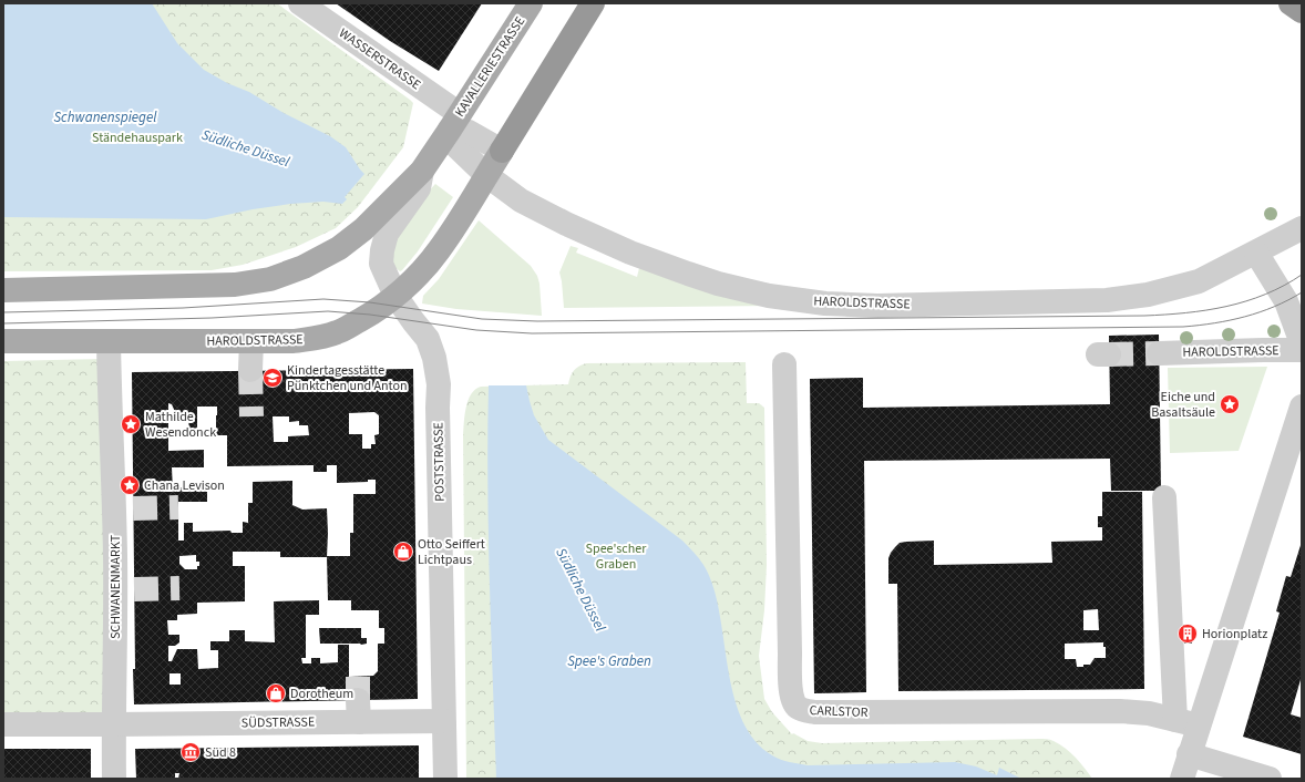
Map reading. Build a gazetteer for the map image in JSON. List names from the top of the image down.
{
  "streets": {
    "main road": ["KAVALLERIESTRASSE", "HAROLDSTRASSE"],
    "street": [
      "WASSERSTRASSE",
      "POSTSTRASSE",
      "SCHWANENMARKT",
      "CARLSTOR",
      "SÜDSTRASSE"
    ]
  },
  "crossings": [
    ["WASSERSTRASSE", "KAVALLERIESTRASSE"],
    ["WASSERSTRASSE", "HAROLDSTRASSE"],
    ["KAVALLERIESTRASSE", "HAROLDSTRASSE"],
    ["HAROLDSTRASSE", "POSTSTRASSE"],
    ["HAROLDSTRASSE", "SCHWANENMARKT"],
    ["POSTSTRASSE", "SÜDSTRASSE"],
    ["SCHWANENMARKT", "SÜDSTRASSE"]
  ],
  "water": ["Schwanenspiegel", "Südliche Düssel", "Spee's Graben"],
  "parks": ["Ständehauspark", "Spee'scher Graben"],
  "places": {
    "school or university": ["Kindertagesstätte Pünktchen und Anton"],
    "place": ["Eiche und Basaltsäule", "Mathilde Wesendonck", "Chana Levison"],
    "shop": ["Otto Seiffert Lichtpaus", "Dorotheum"],
    "building": ["Horionplatz"],
    "museum": ["Süd 8"]
  }
}
